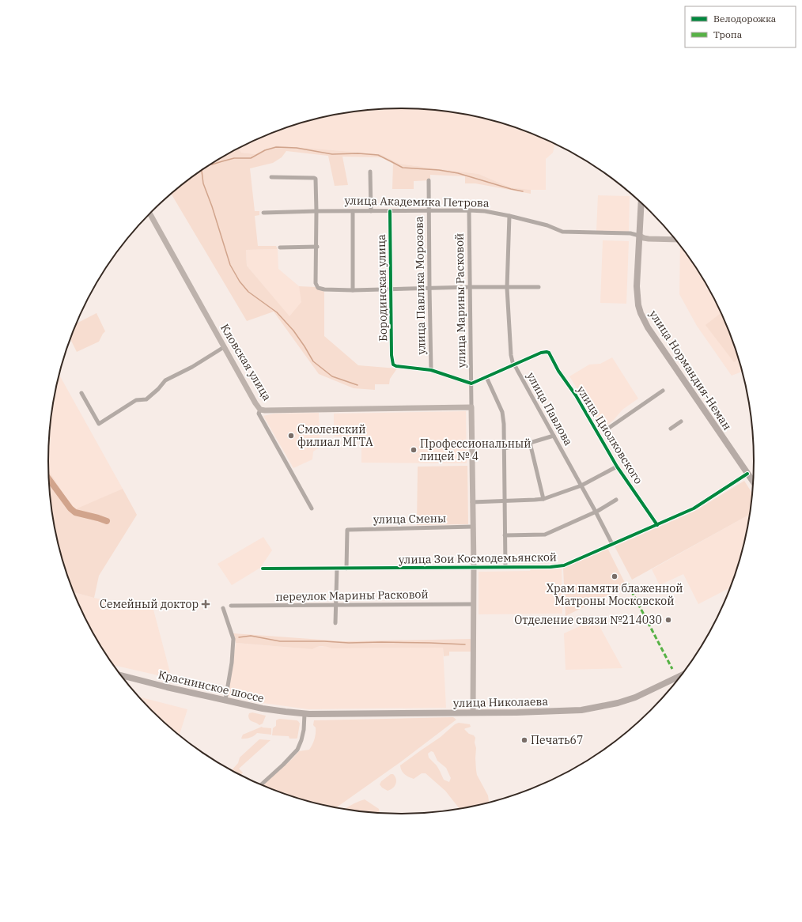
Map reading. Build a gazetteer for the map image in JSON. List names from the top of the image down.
{
  "streets": {
    "main road": ["улица Нормандия-Неман", "Краснинское шоссе", "улица Николаева"],
    "street": [
      "улица Академика Петрова",
      "улица Павлика Морозова",
      "Бородинская улица",
      "улица Марины Расковой",
      "Кловская улица",
      "улица Павлова",
      "улица Циолковского",
      "улица Смены",
      "улица Зои Космодемьянской",
      "переулок Марины Расковой"
    ]
  },
  "crossings": [
    ["улица Академика Петрова", "улица Павлика Морозова"],
    ["улица Академика Петрова", "Бородинская улица"],
    ["улица Академика Петрова", "улица Марины Расковой"],
    ["улица Академика Петрова", "улица Нормандия-Неман"],
    ["улица Академика Петрова", "улица Павлова"],
    ["улица Павлика Морозова", "Бородинская улица"],
    ["улица Марины Расковой", "Кловская улица"],
    ["улица Марины Расковой", "улица Смены"],
    ["улица Марины Расковой", "улица Зои Космодемьянской"],
    ["улица Марины Расковой", "переулок Марины Расковой"],
    ["улица Марины Расковой", "улица Николаева"],
    ["улица Нормандия-Неман", "улица Зои Космодемьянской"],
    ["улица Павлова", "улица Циолковского"],
    ["улица Павлова", "улица Зои Космодемьянской"],
    ["улица Циолковского", "улица Зои Космодемьянской"],
    ["улица Смены", "улица Зои Космодемьянской"],
    ["Краснинское шоссе", "улица Николаева"]
  ],
  "places": {
    "other": [
      "Смоленский филиал МГТА",
      "Профессиональный лицей № 4",
      "Храм памяти блаженной Матроны Московской",
      "Отделение связи №214030",
      "Печать67"
    ],
    "health": ["Семейный доктор"]
  },
  "legend": ["Велодорожка", "Тропа"]
}
